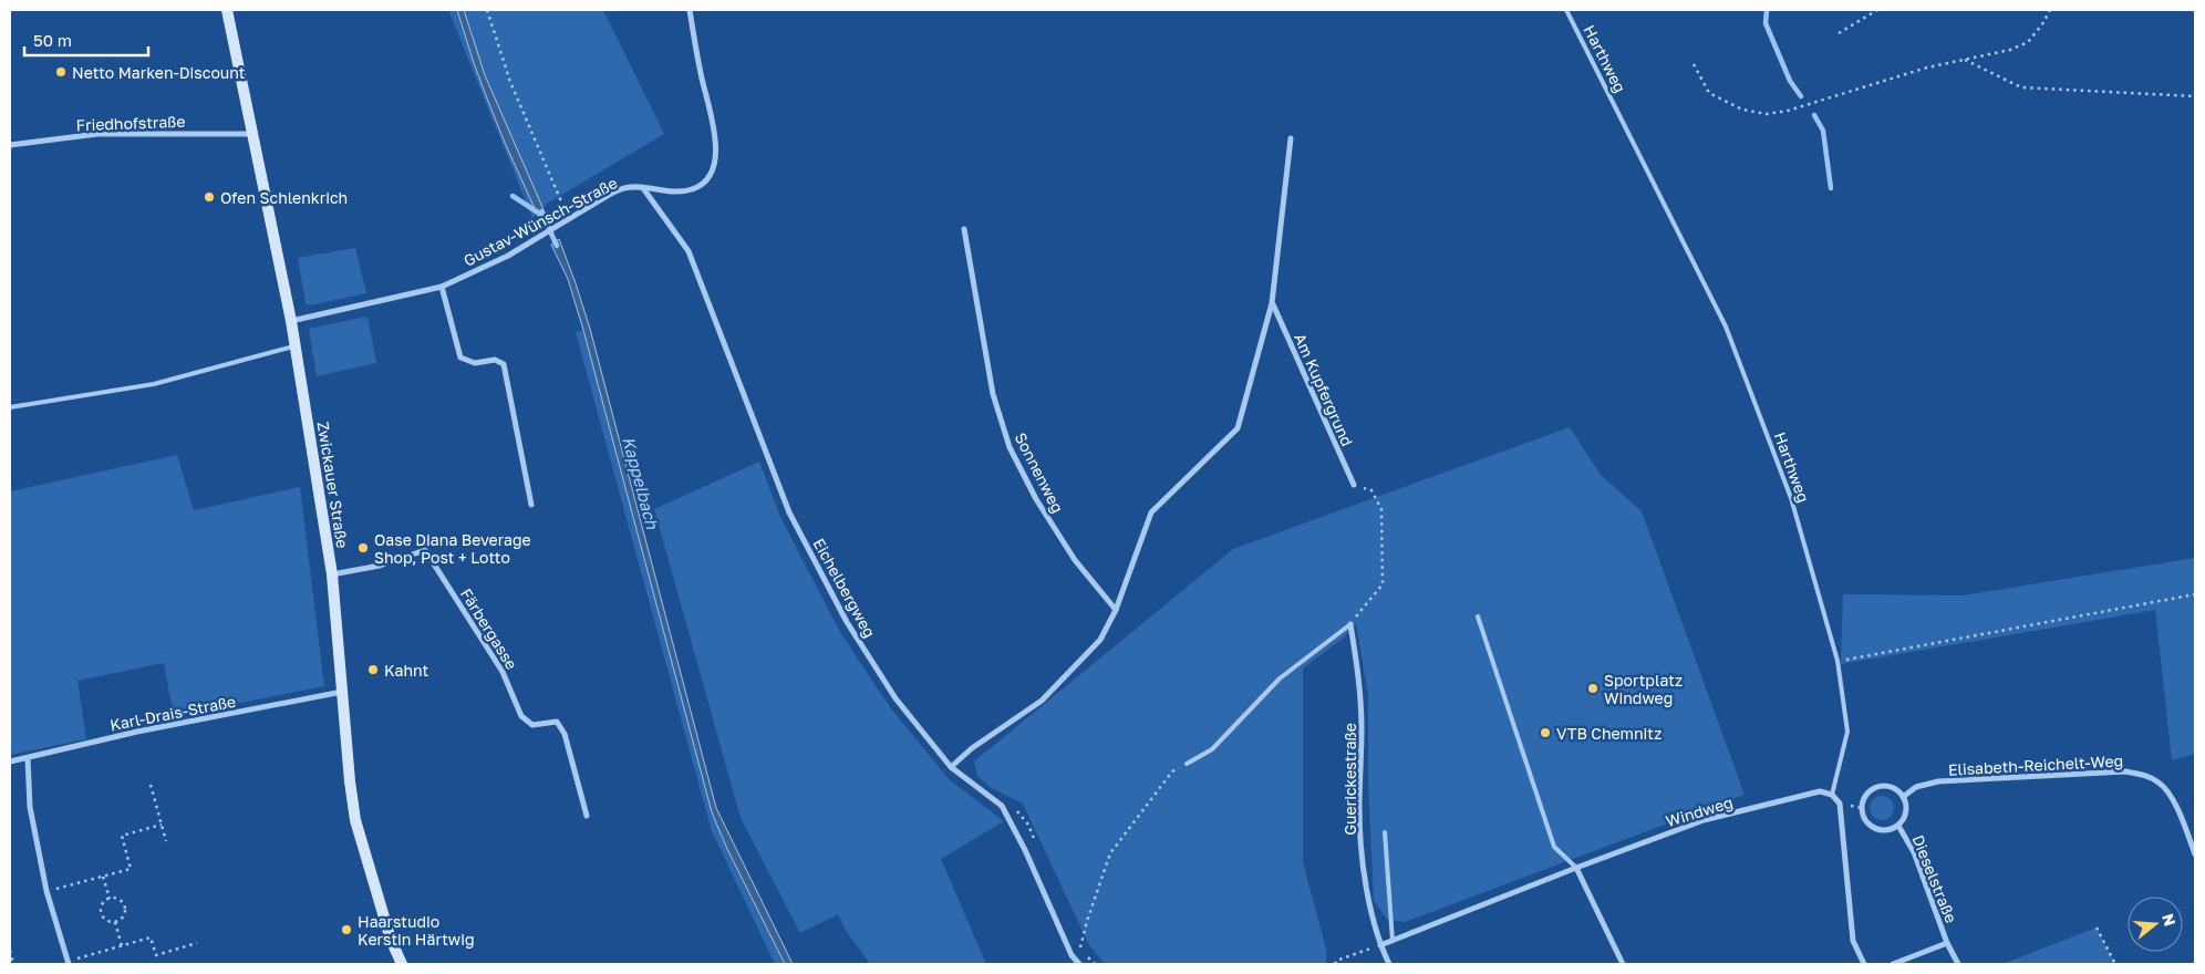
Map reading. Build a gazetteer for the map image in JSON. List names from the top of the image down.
{
  "streets": {
    "main road": ["Zwickauer Straße"],
    "street": [
      "Friedhofstraße",
      "Gustav-Wünsch-Straße",
      "Am Kupfergrund",
      "Sonnenweg",
      "Eichelbergweg",
      "Färbergasse",
      "Karl-Drais-Straße",
      "Elisabeth-Reichelt-Weg",
      "Guerickestraße",
      "Windweg",
      "Dieselstraße"
    ],
    "lane": ["Harthweg"]
  },
  "crossings": [
    ["Harthweg", "Windweg"],
    ["Friedhofstraße", "Zwickauer Straße"],
    ["Gustav-Wünsch-Straße", "Zwickauer Straße"],
    ["Gustav-Wünsch-Straße", "Eichelbergweg"],
    ["Zwickauer Straße", "Färbergasse"],
    ["Zwickauer Straße", "Karl-Drais-Straße"],
    ["Elisabeth-Reichelt-Weg", "Dieselstraße"],
    ["Guerickestraße", "Windweg"]
  ],
  "water": ["Kappelbach"],
  "places": [
    "Netto Marken-Discount",
    "Ofen Schlenkrich",
    "Oase Diana Beverage Shop, Post + Lotto",
    "Kahnt",
    "Sportplatz Windweg",
    "VTB Chemnitz",
    "Haarstudio Kerstin Härtwig"
  ],
  "scale_bar": "50 m",
  "north": "right"
}
